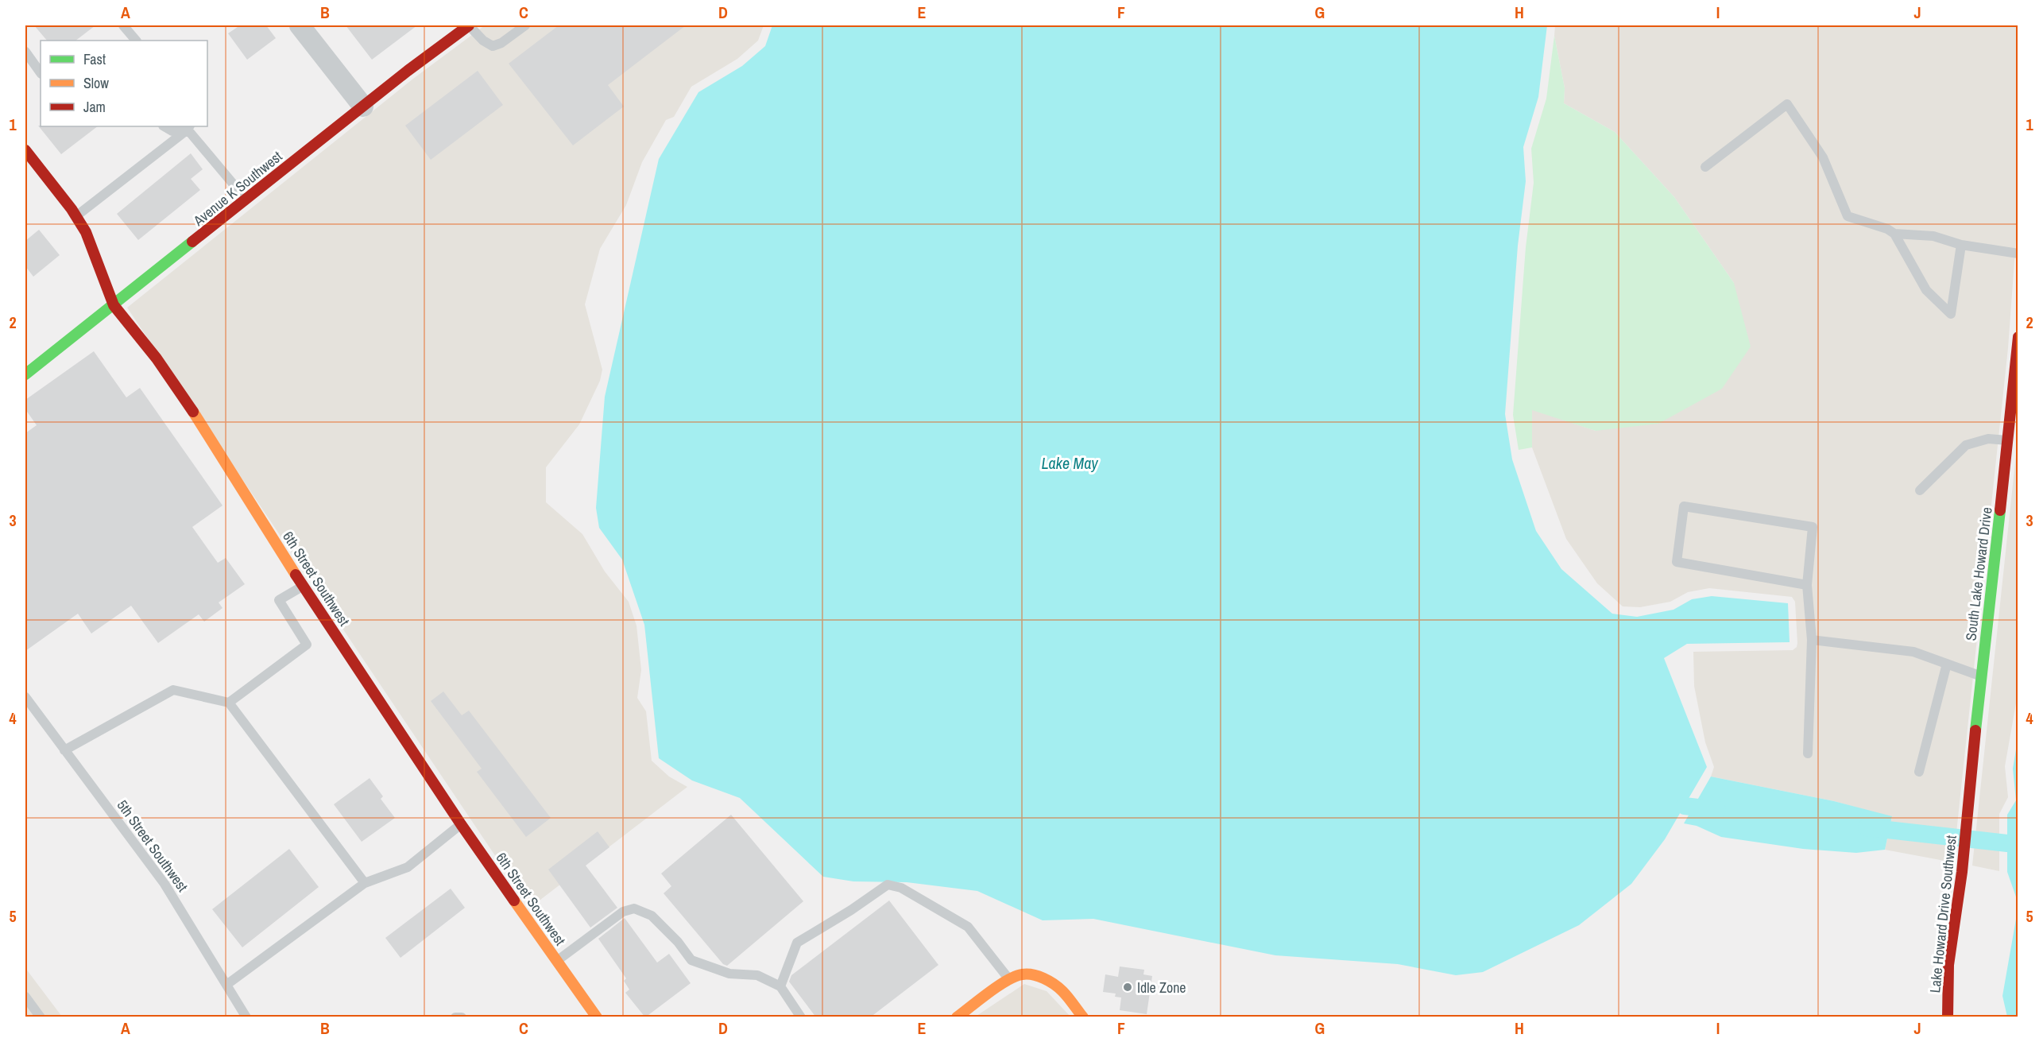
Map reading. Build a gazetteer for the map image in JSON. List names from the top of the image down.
{
  "streets": {
    "street": [
      "Avenue K Southwest",
      "South Lake Howard Drive",
      "6th Street Southwest",
      "Lake Howard Drive Southwest"
    ],
    "lane": ["5th Street Southwest"]
  },
  "crossings": [
    ["Avenue K Southwest", "6th Street Southwest"],
    ["South Lake Howard Drive", "Lake Howard Drive Southwest"]
  ],
  "water": ["Lake May"],
  "places": ["Idle Zone"],
  "legend": ["Fast", "Slow", "Jam"],
  "grid": {
    "columns": [
      "A",
      "B",
      "C",
      "D",
      "E",
      "F",
      "G",
      "H",
      "I",
      "J"
    ],
    "rows": [
      "1",
      "2",
      "3",
      "4",
      "5"
    ]
  }
}
